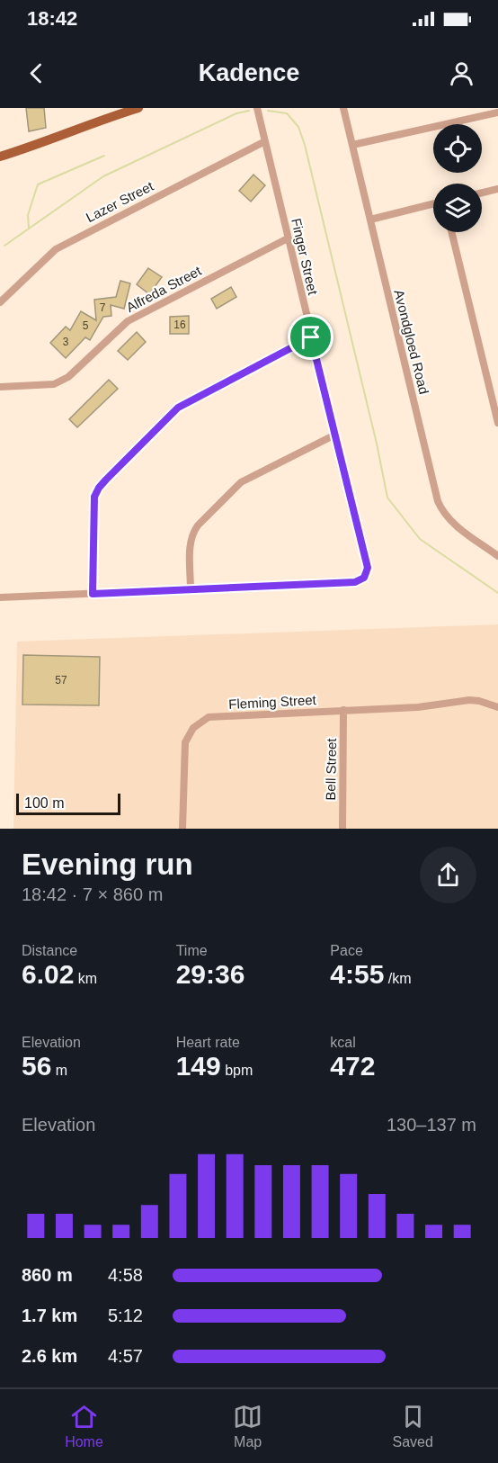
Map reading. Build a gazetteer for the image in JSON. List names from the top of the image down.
{
  "streets": {
    "street": [
      "Lazer Street",
      "Finger Street",
      "Alfreda Street",
      "Avondgloed Road",
      "Fleming Street",
      "Bell Street"
    ]
  },
  "crossings": [
    ["Lazer Street", "Finger Street"],
    ["Finger Street", "Alfreda Street"],
    ["Fleming Street", "Bell Street"]
  ],
  "house_numbers": [
    "7",
    "16",
    "5",
    "3",
    "57"
  ],
  "scale_bar": "100 m",
  "page": {
    "status": "18:42",
    "header": "Kadence",
    "scale": "100 m",
    "heading": ["Evening run", "18:42 · 7 × 860 m"],
    "stats": [
      ["Distance", "6.02 km"],
      ["Time", "29:36"],
      ["Pace", "4:55 /km"],
      ["Elevation", "56 m"],
      ["Heart rate", "149 bpm"],
      ["kcal", "472"]
    ],
    "chart": ["Elevation", "130–137 m"],
    "list": [
      {
        "name": "860 m",
        "note": "4:58"
      },
      {
        "name": "1.7 km",
        "note": "5:12"
      },
      {
        "name": "2.6 km",
        "note": "4:57"
      }
    ],
    "tabs": ["Home", "Map", "Saved"]
  }
}
